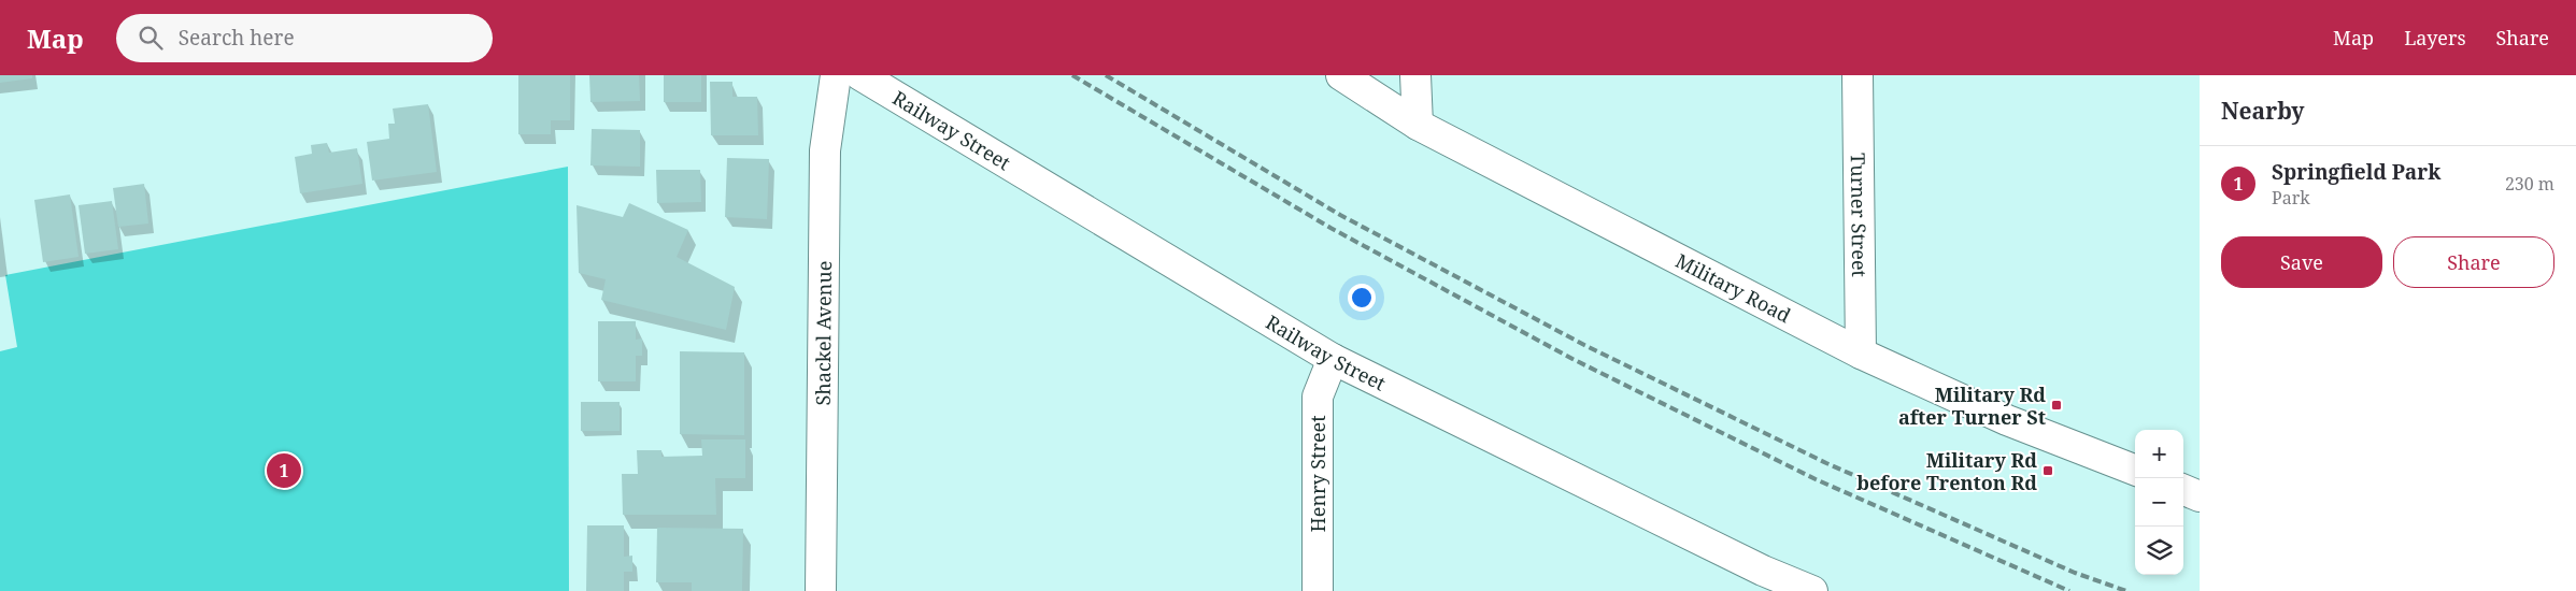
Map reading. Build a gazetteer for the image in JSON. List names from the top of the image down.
{
  "streets": {
    "street": [
      "Railway Street",
      "Turner Street",
      "Military Road",
      "Shackel Avenue",
      "Henry Street"
    ]
  },
  "crossings": [
    ["Railway Street", "Henry Street"],
    ["Turner Street", "Military Road"]
  ],
  "places": {
    "transit": ["Military Rd after Turner St", "Military Rd before Trenton Rd"]
  },
  "page": {
    "header": "Map",
    "search": "Search here",
    "nav": ["Map", "Layers", "Share"],
    "heading": "Nearby",
    "list": [
      {
        "mark": "1",
        "name": "Springfield Park",
        "note": "Park",
        "value": "230 m"
      }
    ],
    "buttons": ["Save", "Share"],
    "map_buttons": ["+", "−"],
    "pins": "1"
  }
}
